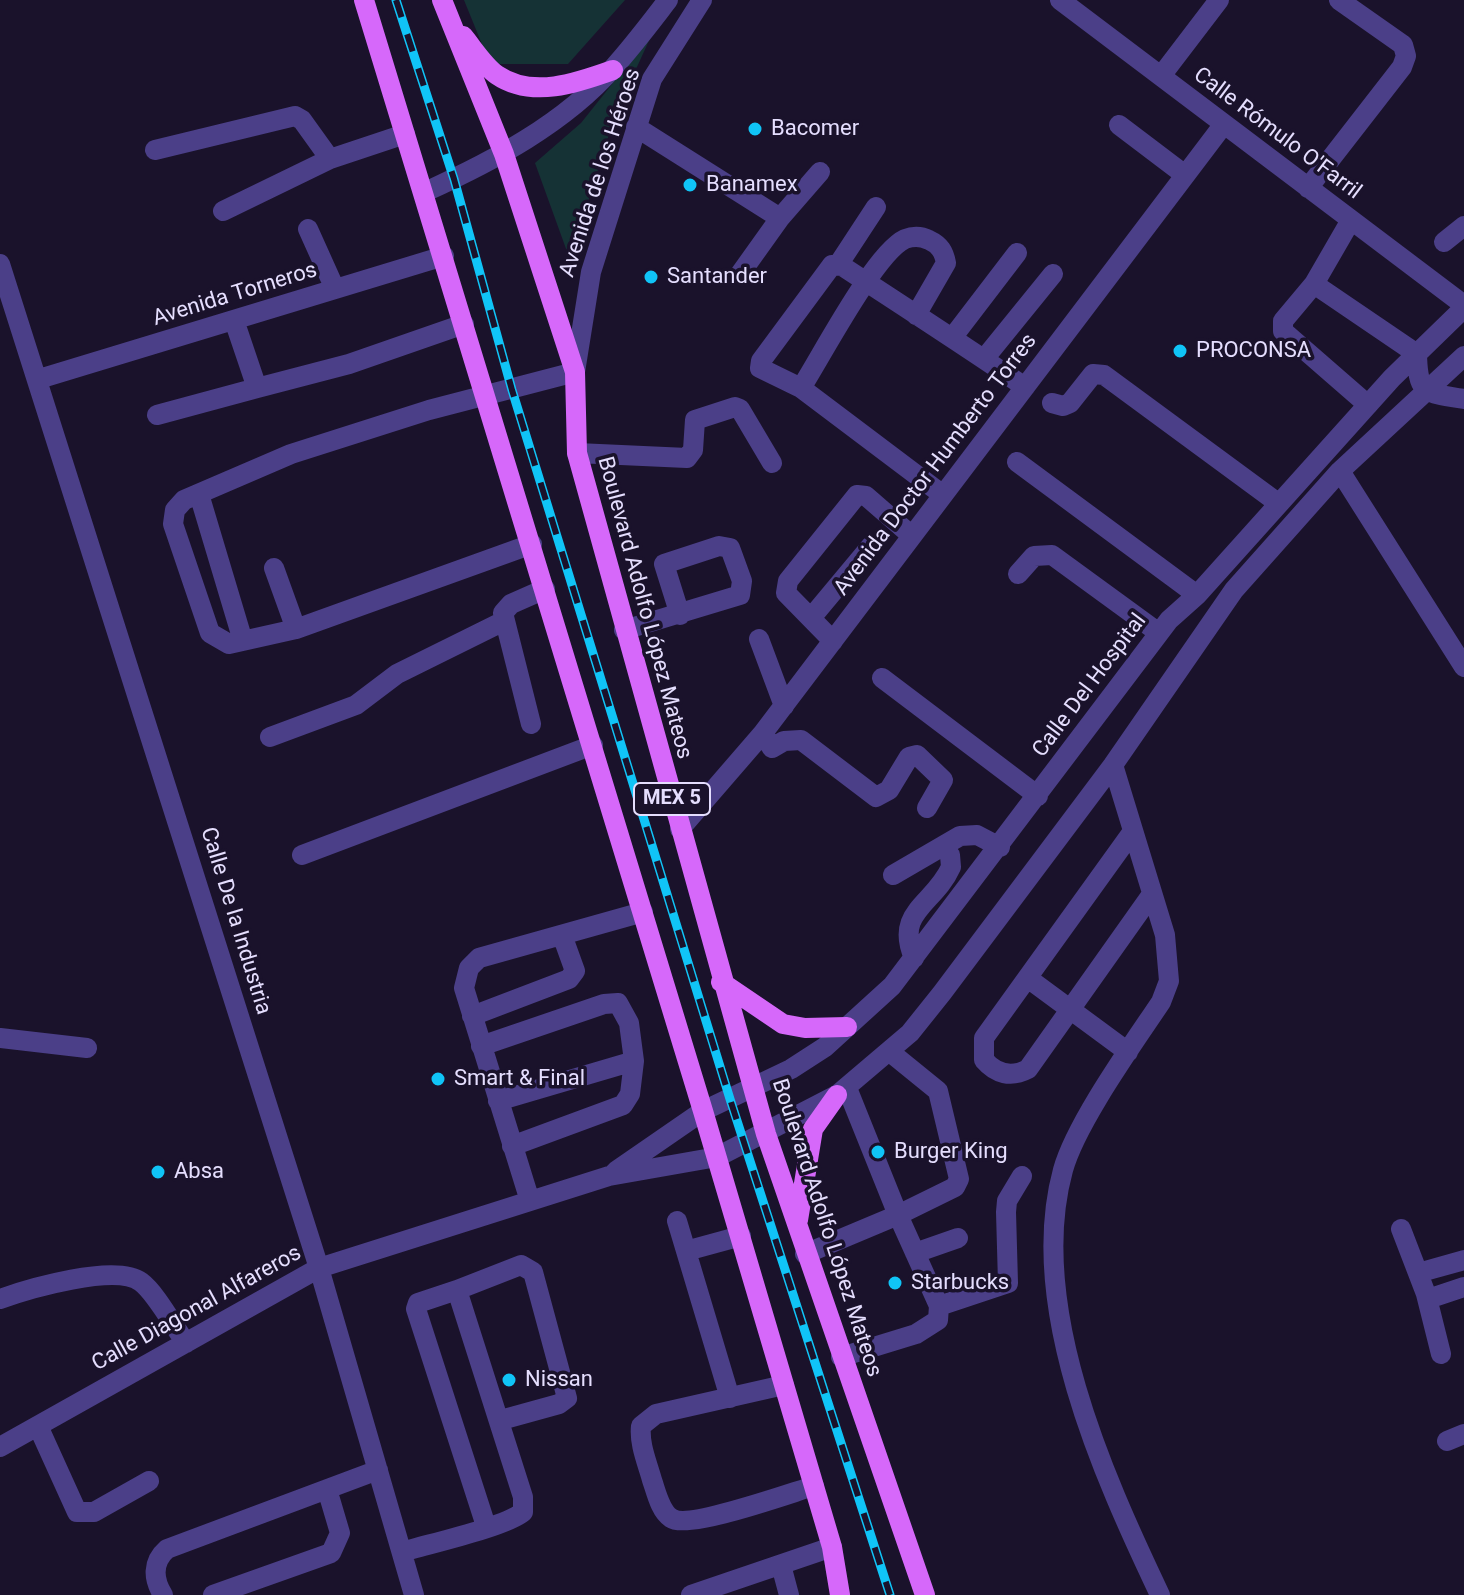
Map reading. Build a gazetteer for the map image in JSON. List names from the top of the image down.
{
  "streets": {
    "main road": ["Boulevard Adolfo López Mateos", "MEX 5"],
    "street": [
      "Calle Rómulo O'Farril",
      "Avenida de los Héroes",
      "Avenida Torneros",
      "Avenida Doctor Humberto Torres",
      "Calle Del Hospital",
      "Calle De la Industria",
      "Calle Diagonal Alfareros"
    ]
  },
  "crossings": [
    ["Calle Rómulo O'Farril", "Avenida Doctor Humberto Torres"],
    ["Calle Rómulo O'Farril", "Calle Del Hospital"],
    ["Avenida de los Héroes", "Boulevard Adolfo López Mateos"],
    ["Avenida de los Héroes", "MEX 5"],
    ["Avenida Torneros", "MEX 5"],
    ["Avenida Torneros", "Calle De la Industria"],
    ["Avenida Doctor Humberto Torres", "Boulevard Adolfo López Mateos"],
    ["Boulevard Adolfo López Mateos", "Calle Del Hospital"],
    ["Boulevard Adolfo López Mateos", "Calle Diagonal Alfareros"],
    ["Calle Del Hospital", "MEX 5"],
    ["Calle Del Hospital", "Calle Diagonal Alfareros"],
    ["MEX 5", "Calle Diagonal Alfareros"],
    ["Calle De la Industria", "Calle Diagonal Alfareros"]
  ],
  "places": [
    "Bacomer",
    "Banamex",
    "Santander",
    "PROCONSA",
    "Smart & Final",
    "Burger King",
    "Absa",
    "Starbucks",
    "Nissan"
  ]
}
